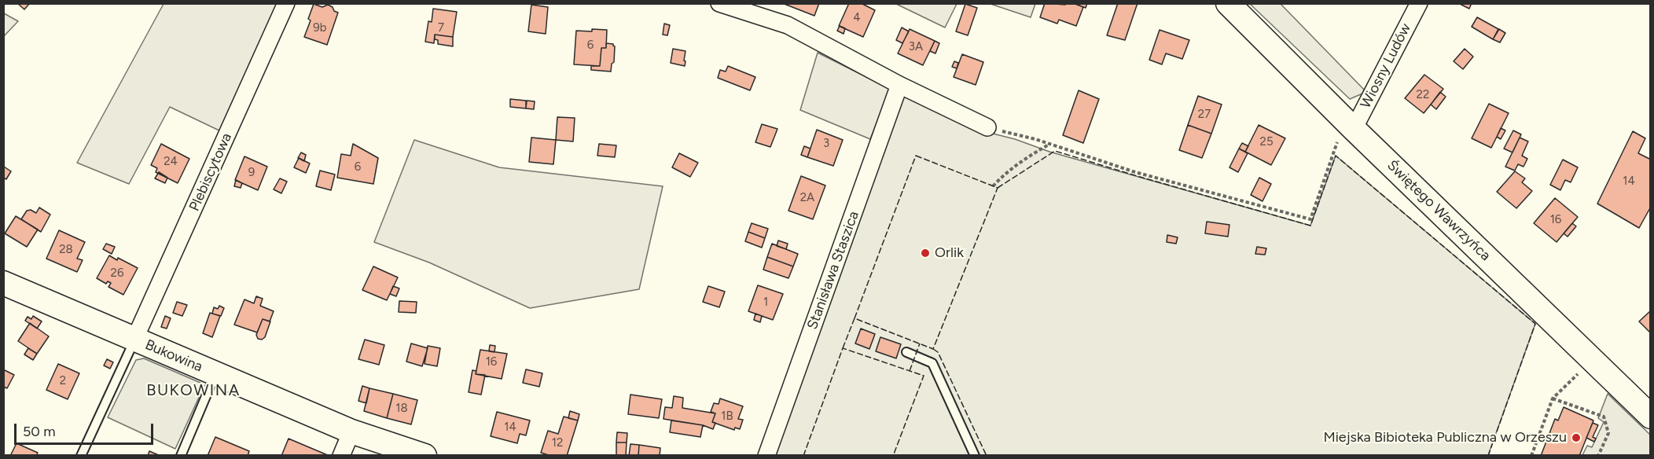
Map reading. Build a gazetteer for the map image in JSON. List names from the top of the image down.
{
  "streets": {
    "street": [
      "Wiosny Ludów",
      "Plebiscytowa",
      "Świętego Wawrzyńca",
      "Stanisława Staszica",
      "Bukowina"
    ]
  },
  "crossings": [
    ["Wiosny Ludów", "Świętego Wawrzyńca"],
    ["Plebiscytowa", "Bukowina"]
  ],
  "districts": ["BUKOWINA"],
  "places": ["Orlik", "Miejska Bibioteka Publiczna w Orzeszu"],
  "house_numbers": [
    "4",
    "9b",
    "7",
    "6",
    "3A",
    "22",
    "27",
    "25",
    "3",
    "24",
    "6",
    "9",
    "14",
    "2A",
    "16",
    "28",
    "26",
    "1",
    "16",
    "2",
    "18",
    "1B",
    "14",
    "12"
  ],
  "scale_bar": "50 m"
}
